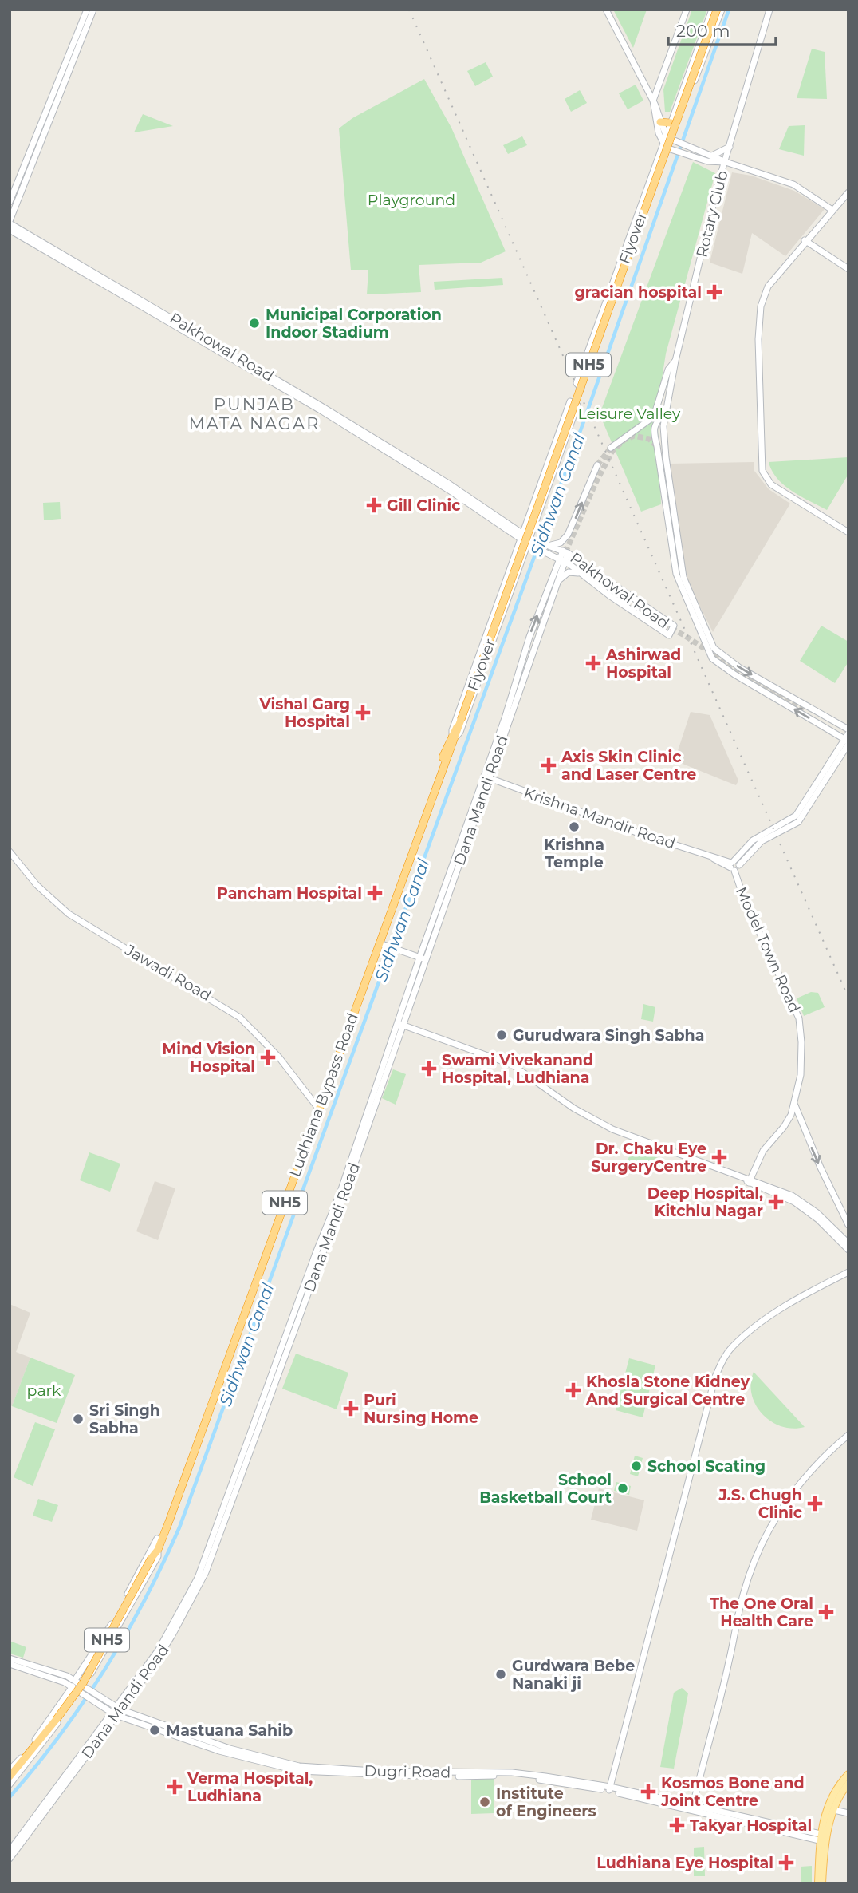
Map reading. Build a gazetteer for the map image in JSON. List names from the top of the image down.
{
  "streets": {
    "highway": ["Flyover", "NH5", "Ludhiana Bypass Road"],
    "street": [
      "Rotary Club",
      "Pakhowal Road",
      "Dana Mandi Road",
      "Krishna Mandir Road",
      "Model Town Road",
      "Jawadi Road",
      "Dugri Road"
    ]
  },
  "crossings": [
    ["Flyover", "Ludhiana Bypass Road"],
    ["Pakhowal Road", "Dana Mandi Road"],
    ["Pakhowal Road", "Ludhiana Bypass Road"],
    ["NH5", "Ludhiana Bypass Road"],
    ["Dana Mandi Road", "Krishna Mandir Road"],
    ["Dana Mandi Road", "Dugri Road"],
    ["Krishna Mandir Road", "Model Town Road"],
    ["Jawadi Road", "Ludhiana Bypass Road"]
  ],
  "districts": ["PUNJAB MATA NAGAR"],
  "water": ["Sidhwan Canal"],
  "parks": ["Playground", "Leisure Valley", "park"],
  "places": {
    "health": [
      "gracian hospital",
      "Gill Clinic",
      "Ashirwad Hospital",
      "Vishal Garg Hospital",
      "Axis Skin Clinic and Laser Centre",
      "Pancham Hospital",
      "Mind Vision Hospital",
      "Swami Vivekanand Hospital, Ludhiana",
      "Dr. Chaku Eye SurgeryCentre",
      "Deep Hospital, Kitchlu Nagar",
      "Khosla Stone Kidney And Surgical Centre",
      "Puri Nursing Home",
      "J.S. Chugh Clinic",
      "The One Oral Health Care",
      "Verma Hospital, Ludhiana",
      "Kosmos Bone and Joint Centre",
      "Takyar Hospital",
      "Ludhiana Eye Hospital"
    ],
    "other": [
      "Municipal Corporation Indoor Stadium",
      "Krishna Temple",
      "Gurudwara Singh Sabha",
      "Sri Singh Sabha",
      "School Scating",
      "School Basketball Court",
      "Gurdwara Bebe Nanaki ji",
      "Mastuana Sahib",
      "Institute of Engineers"
    ]
  },
  "scale_bar": "200 m"
}
